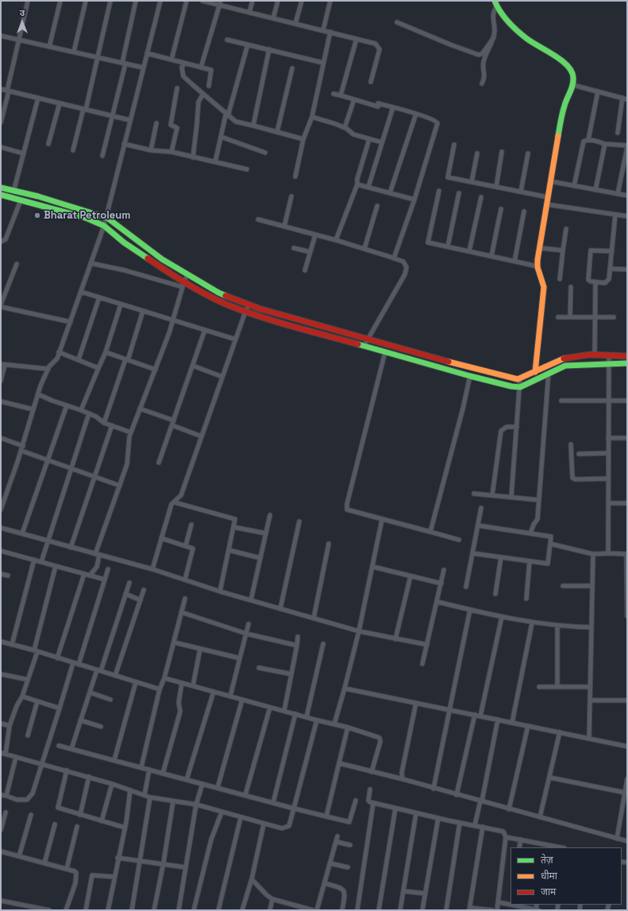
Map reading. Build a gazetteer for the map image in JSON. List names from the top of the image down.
{
  "places": ["Bharat Petroleum"],
  "legend": ["तेज़", "धीमा", "जाम"],
  "north": "top"
}
